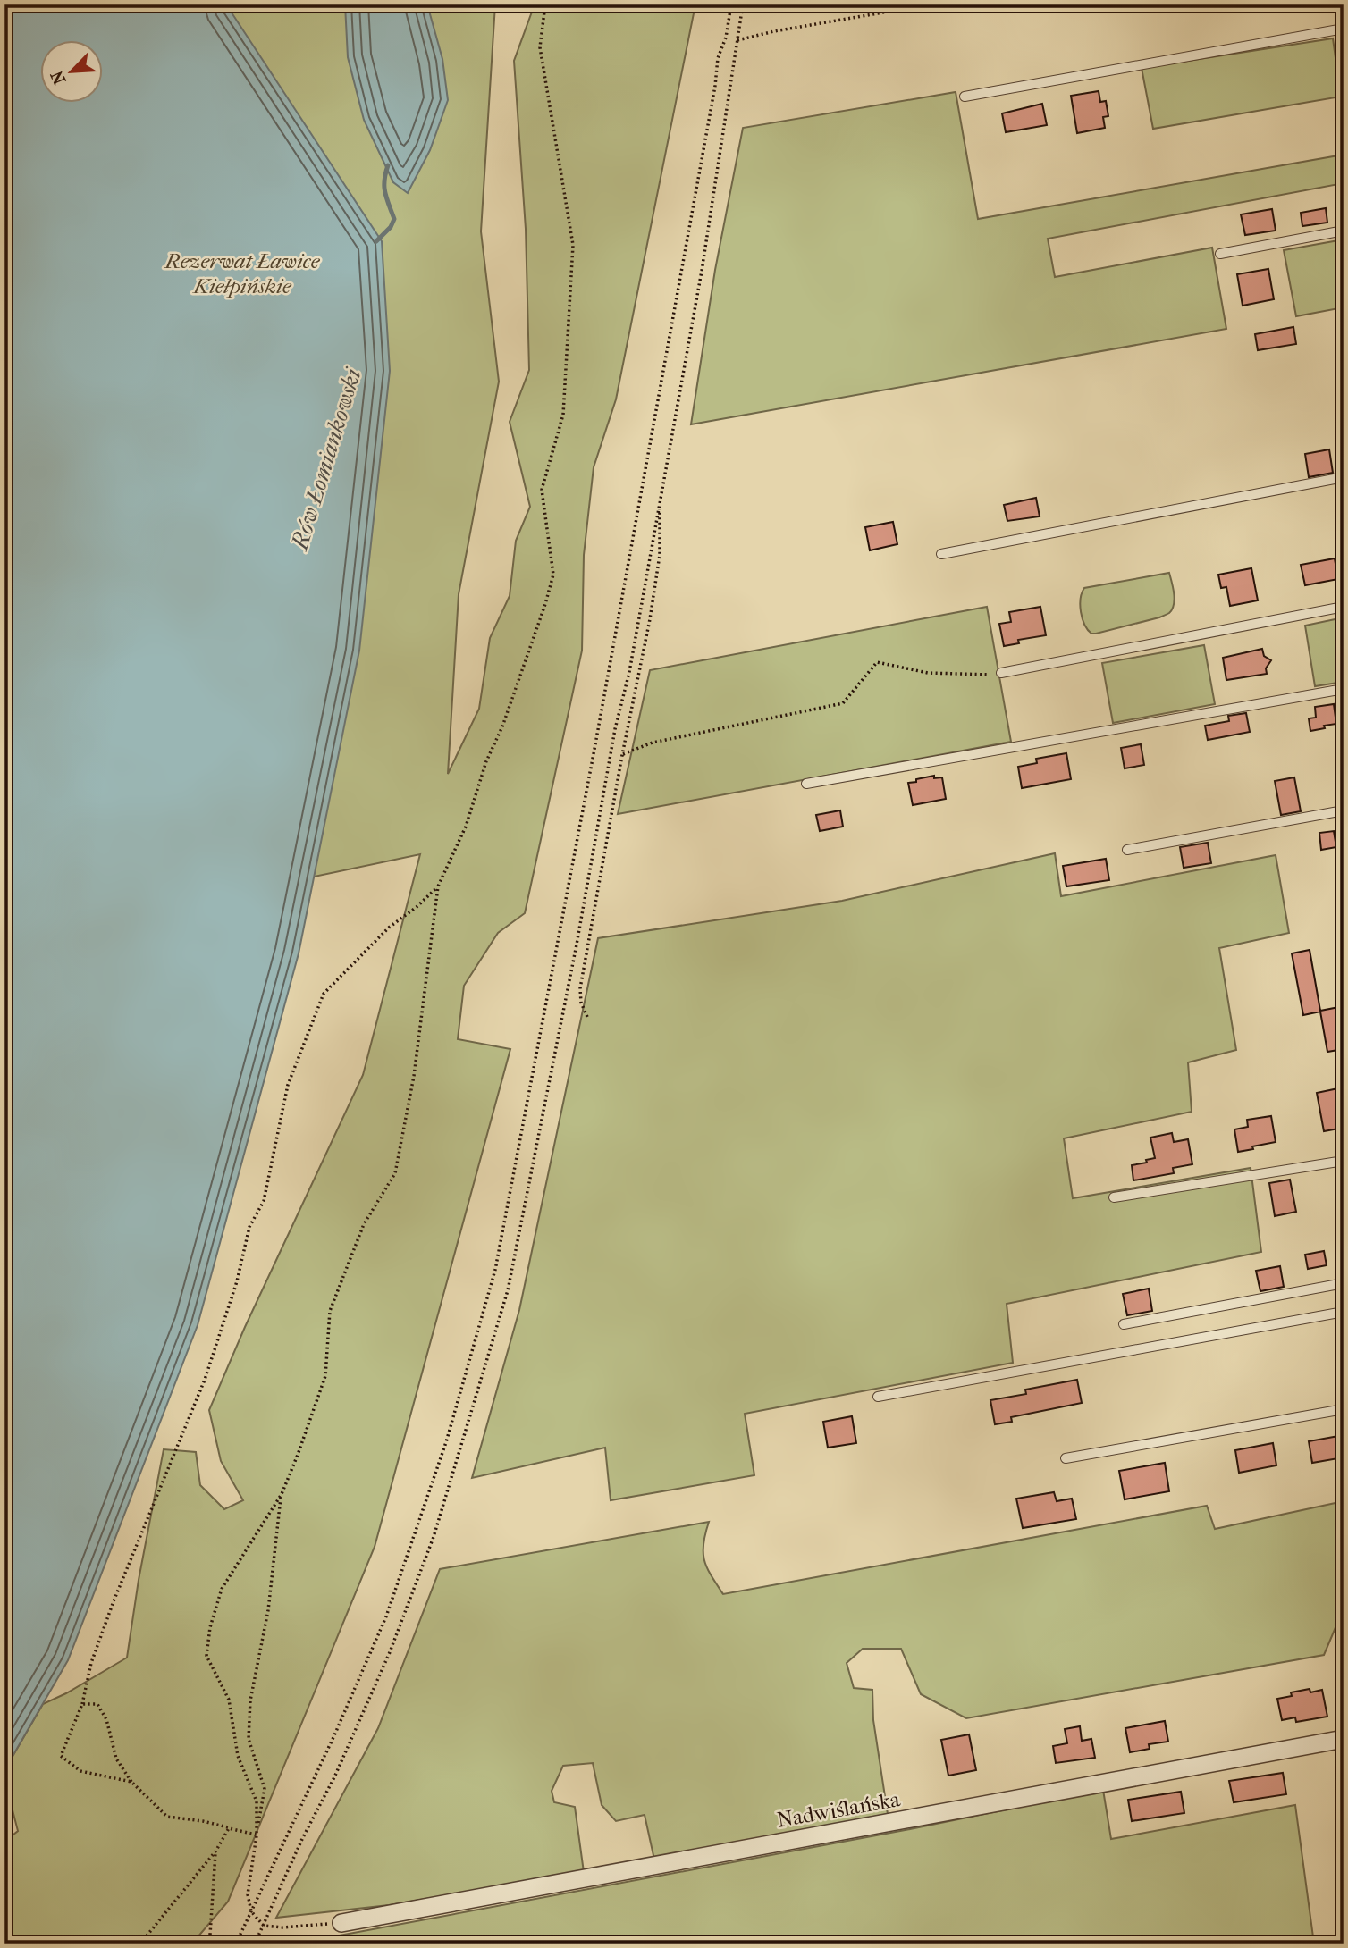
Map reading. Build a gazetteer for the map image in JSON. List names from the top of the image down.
{
  "streets": {
    "street": ["Nadwiślańska"]
  },
  "water": ["Rów Łomiankowski"],
  "parks": ["Rezerwat Ławice Kiełpińskie"],
  "north": "bottom left"
}
